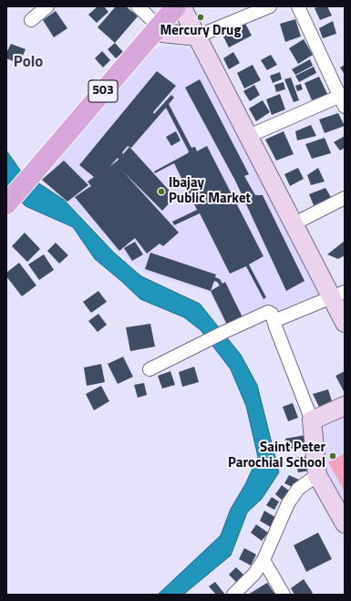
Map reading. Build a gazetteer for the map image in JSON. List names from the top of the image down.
{
  "streets": {
    "main road": ["503"]
  },
  "districts": ["Polo"],
  "places": ["Mercury Drug", "Ibajay Public Market", "Saint Peter Parochial School"]
}
